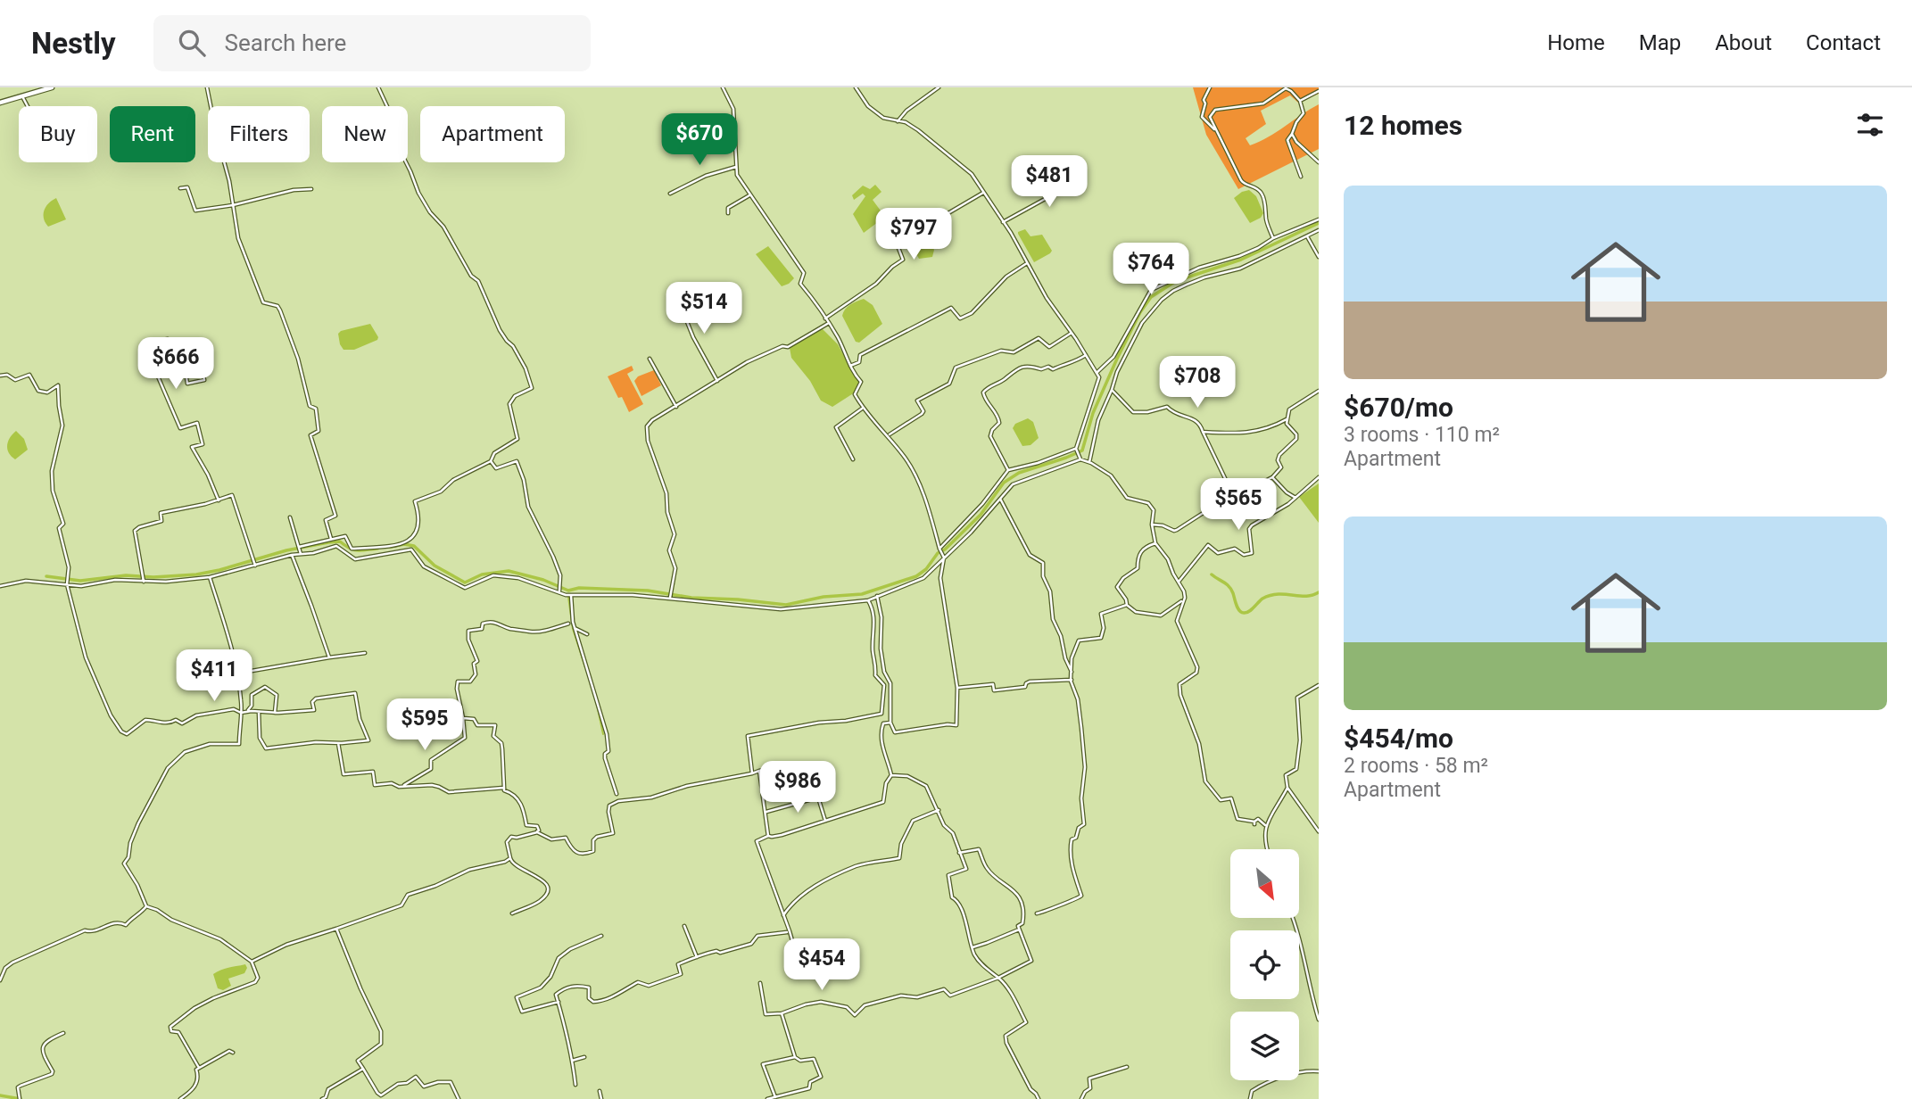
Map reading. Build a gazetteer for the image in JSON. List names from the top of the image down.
{
  "north": "bottom right",
  "page": {
    "header": "Nestly",
    "search": "Search here",
    "nav": [
      "Home",
      "Map",
      "About",
      "Contact"
    ],
    "heading": "12 homes",
    "chip": [
      "Buy",
      "Rent",
      "Filters",
      "New",
      "Apartment"
    ],
    "price": [
      "$670",
      "$481",
      "$797",
      "$764",
      "$514",
      "$666",
      "$708",
      "$565",
      "$411",
      "$595",
      "$986",
      "$454"
    ],
    "list": [
      {
        "name": "$670/mo",
        "note": "3 rooms · 110 m² · Apartment"
      },
      {
        "name": "$454/mo",
        "note": "2 rooms · 58 m² · Apartment"
      }
    ]
  }
}
